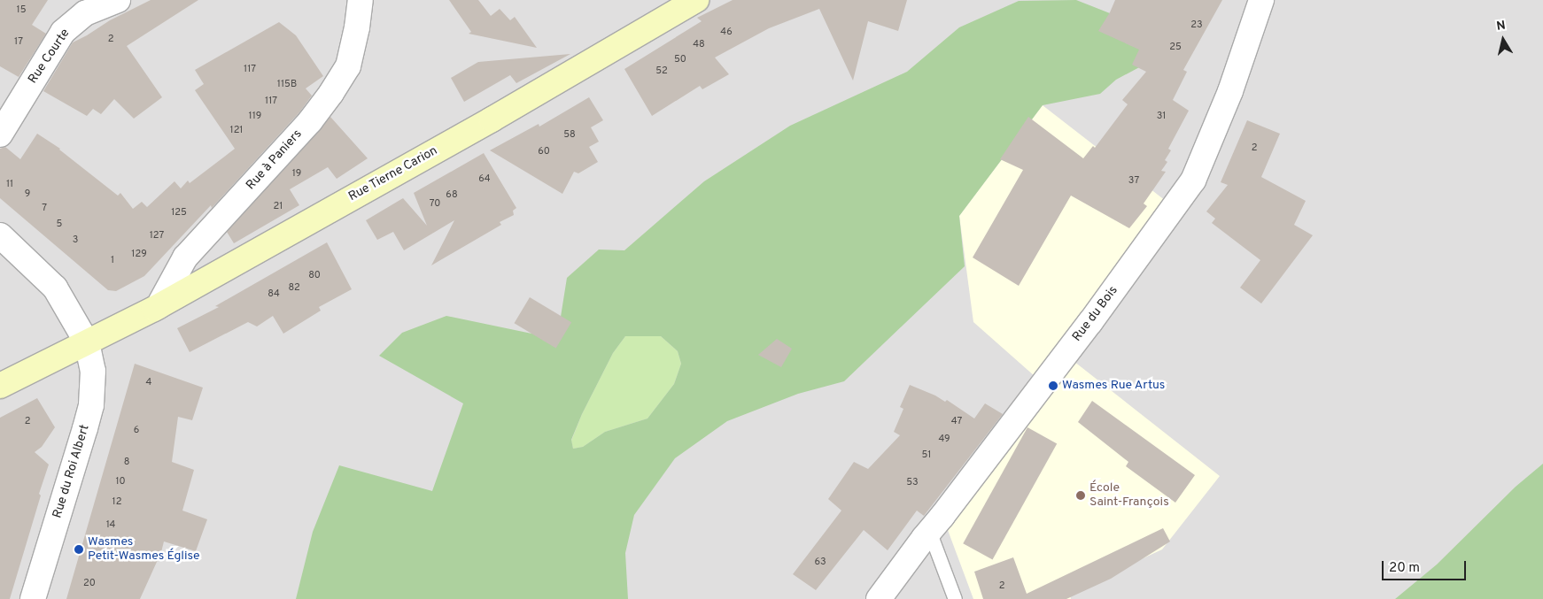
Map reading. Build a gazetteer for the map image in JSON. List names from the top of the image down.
{
  "streets": {
    "street": [
      "Rue Courte",
      "Rue à Paniers",
      "Rue Tierne Carion",
      "Rue du Bois",
      "Rue du Roi Albert"
    ]
  },
  "crossings": [
    ["Rue à Paniers", "Rue Tierne Carion"],
    ["Rue Tierne Carion", "Rue du Roi Albert"]
  ],
  "places": ["Wasmes Rue Artus", "École Saint-François", "Wasmes Petit-Wasmes Église"],
  "house_numbers": [
    "15",
    "23",
    "46",
    "2",
    "17",
    "48",
    "25",
    "50",
    "117",
    "52",
    "115B",
    "117",
    "119",
    "31",
    "121",
    "58",
    "2",
    "60",
    "19",
    "64",
    "37",
    "11",
    "9",
    "68",
    "70",
    "21",
    "7",
    "125",
    "5",
    "127",
    "3",
    "129",
    "1",
    "80",
    "82",
    "84",
    "4",
    "2",
    "47",
    "6",
    "49",
    "51",
    "8",
    "10",
    "53",
    "12",
    "14",
    "63",
    "20",
    "2"
  ],
  "scale_bar": "20 m",
  "north": "top"
}
